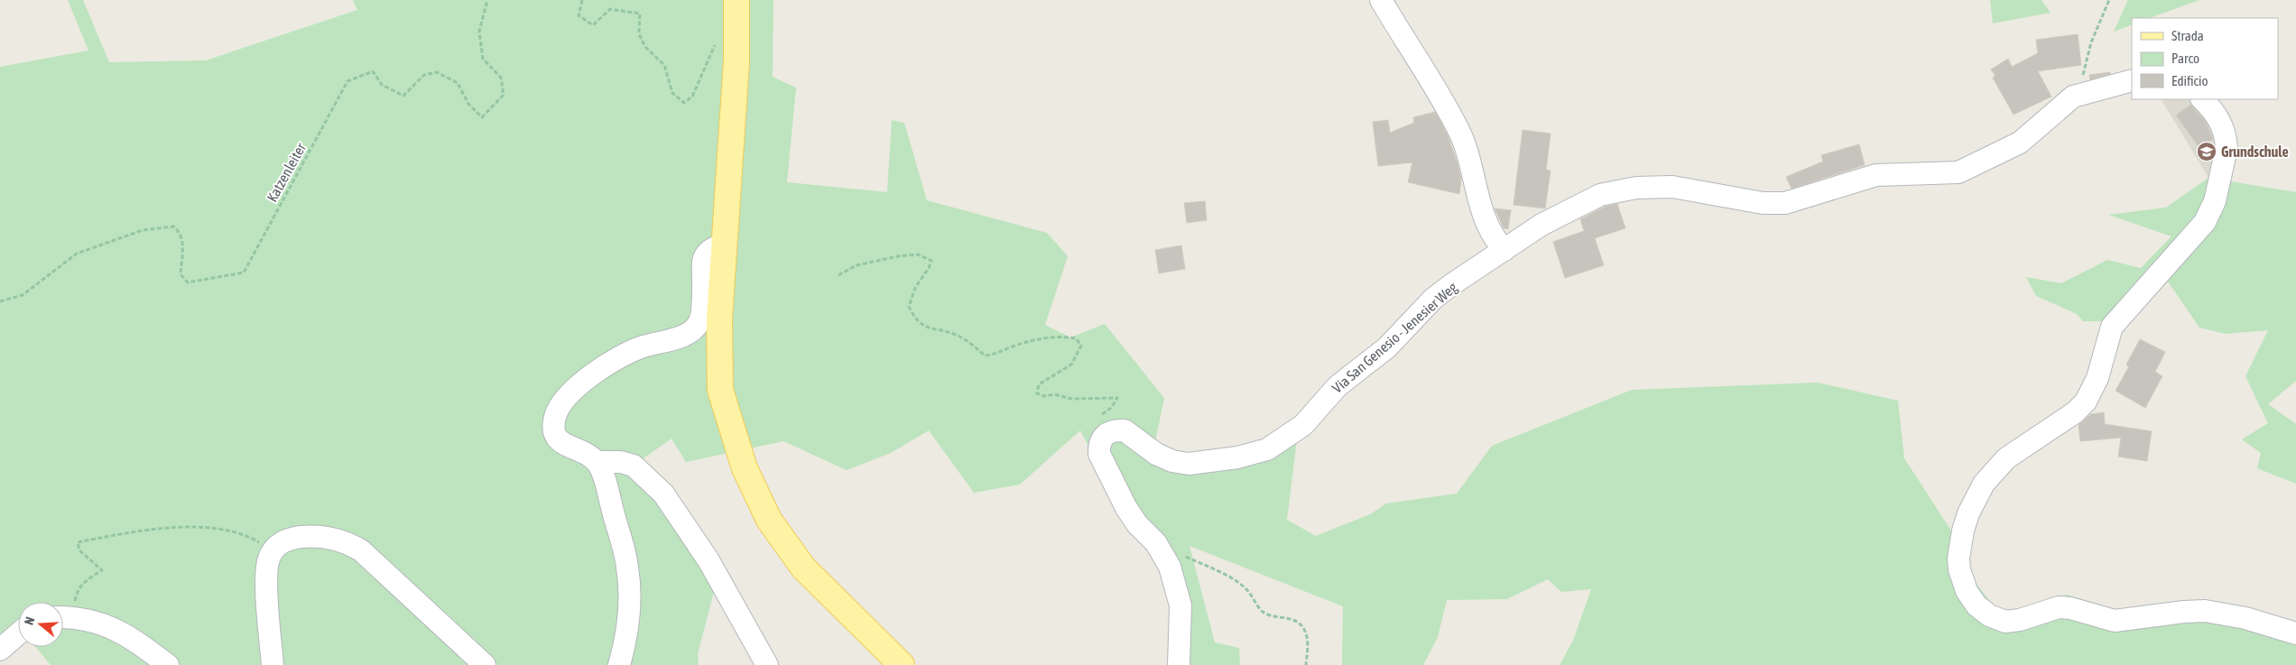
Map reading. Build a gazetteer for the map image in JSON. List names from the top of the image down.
{
  "streets": {
    "street": ["Via San Genesio - Jenesier Weg"],
    "path": ["Katzenleiter"]
  },
  "places": {
    "school or university": ["Grundschule"]
  },
  "legend": ["Strada", "Parco", "Edificio"],
  "north": "left"
}
